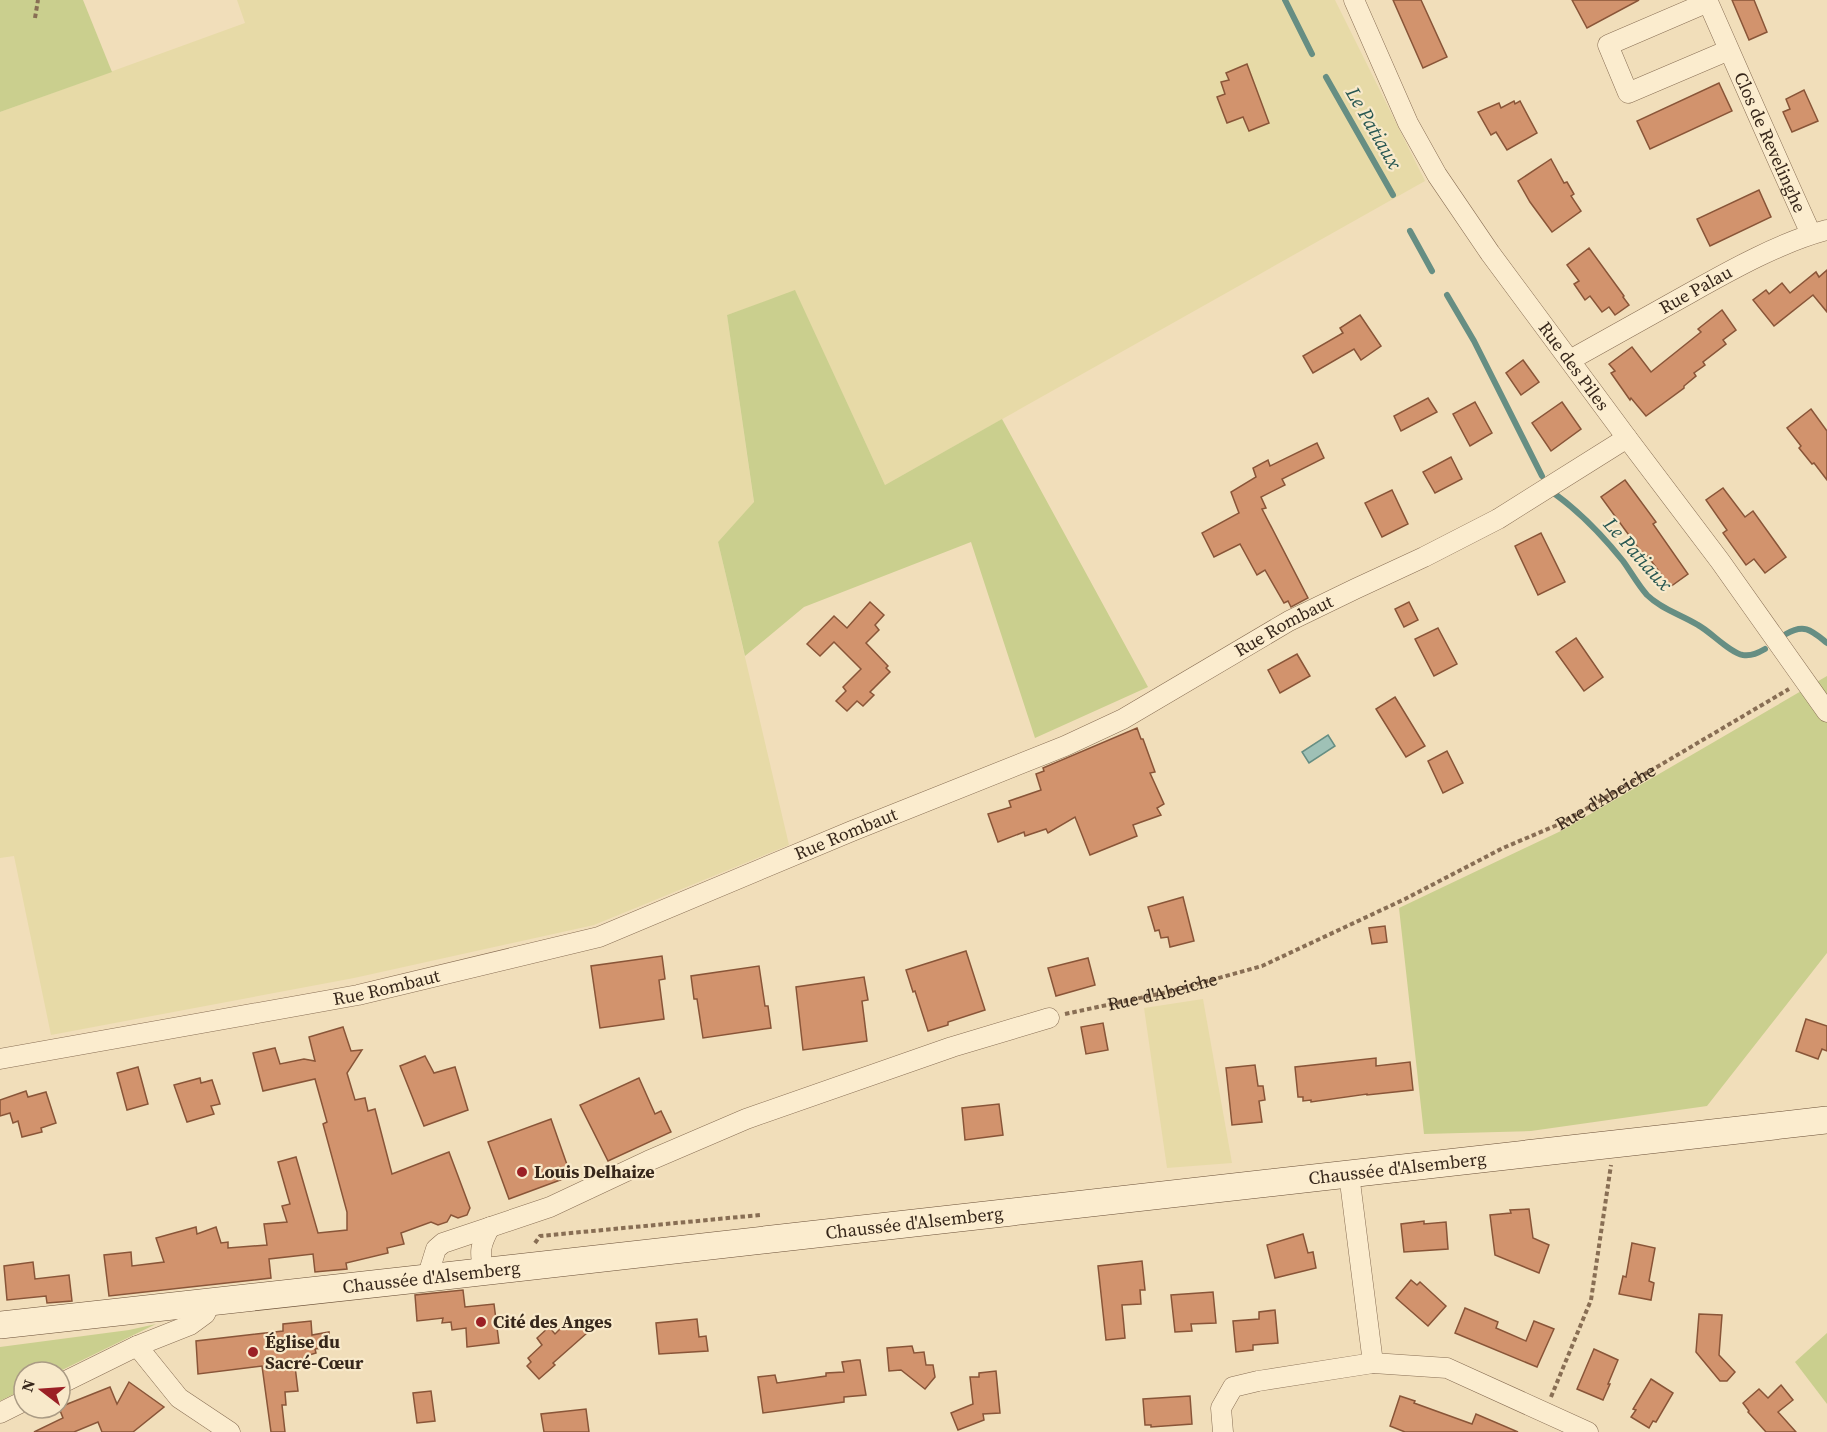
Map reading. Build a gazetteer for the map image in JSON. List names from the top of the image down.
{
  "streets": {
    "main road": ["Chaussée d'Alsemberg"],
    "street": [
      "Clos de Revelinghe",
      "Rue Palau",
      "Rue des Piles",
      "Rue Rombaut"
    ],
    "path": ["Rue d'Abeiche"]
  },
  "crossings": [
    ["Clos de Revelinghe", "Rue Palau"],
    ["Rue Palau", "Rue des Piles"],
    ["Rue des Piles", "Rue Rombaut"],
    ["Rue des Piles", "Rue d'Abeiche"]
  ],
  "water": ["Le Patiaux"],
  "places": ["Louis Delhaize", "Cité des Anges", "Église du Sacré-Cœur"],
  "north": "left"
}
